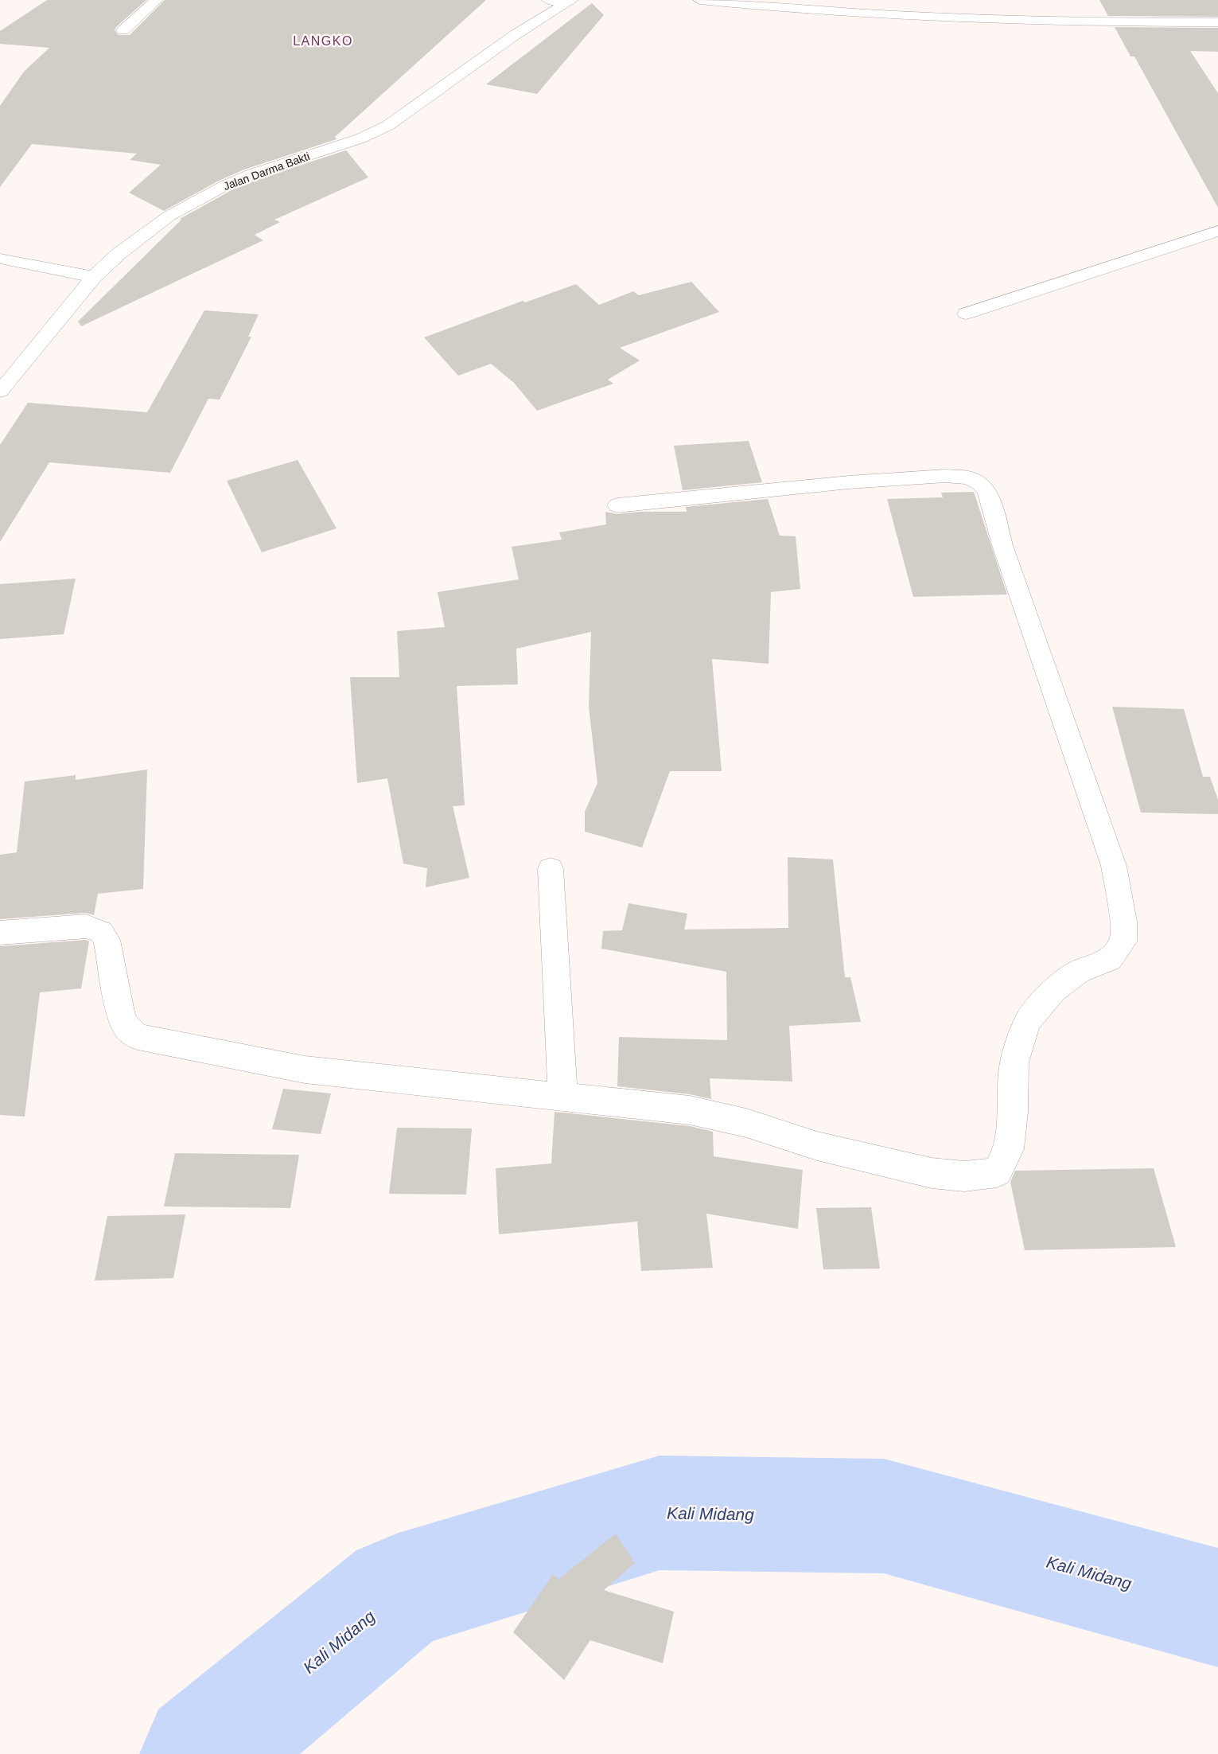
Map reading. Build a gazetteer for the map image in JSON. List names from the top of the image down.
{
  "streets": {
    "street": ["Jalan Darma Bakti"]
  },
  "districts": ["LANGKO"],
  "water": ["Kali Midang"]
}
